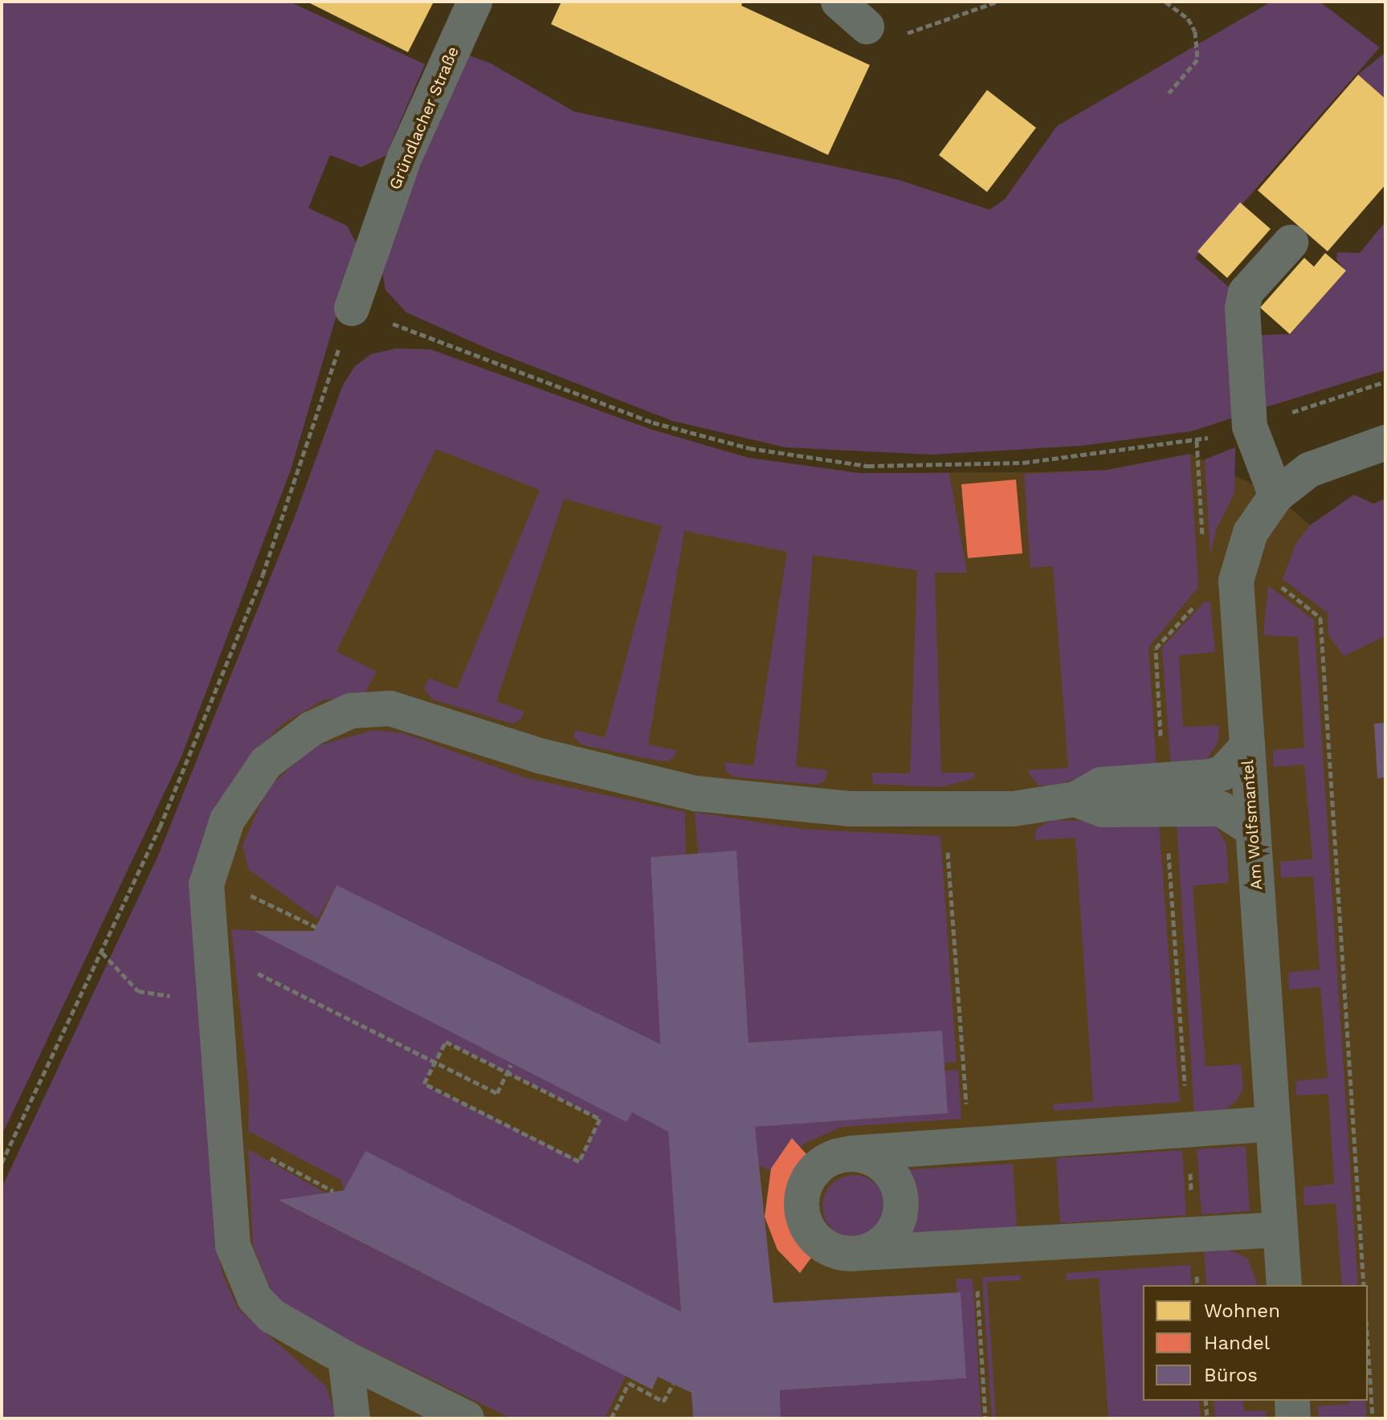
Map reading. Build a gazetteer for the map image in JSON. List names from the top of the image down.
{
  "streets": {
    "street": ["Gründlacher Straße", "Am Wolfsmantel"]
  },
  "legend": ["Wohnen", "Handel", "Büros"]
}
